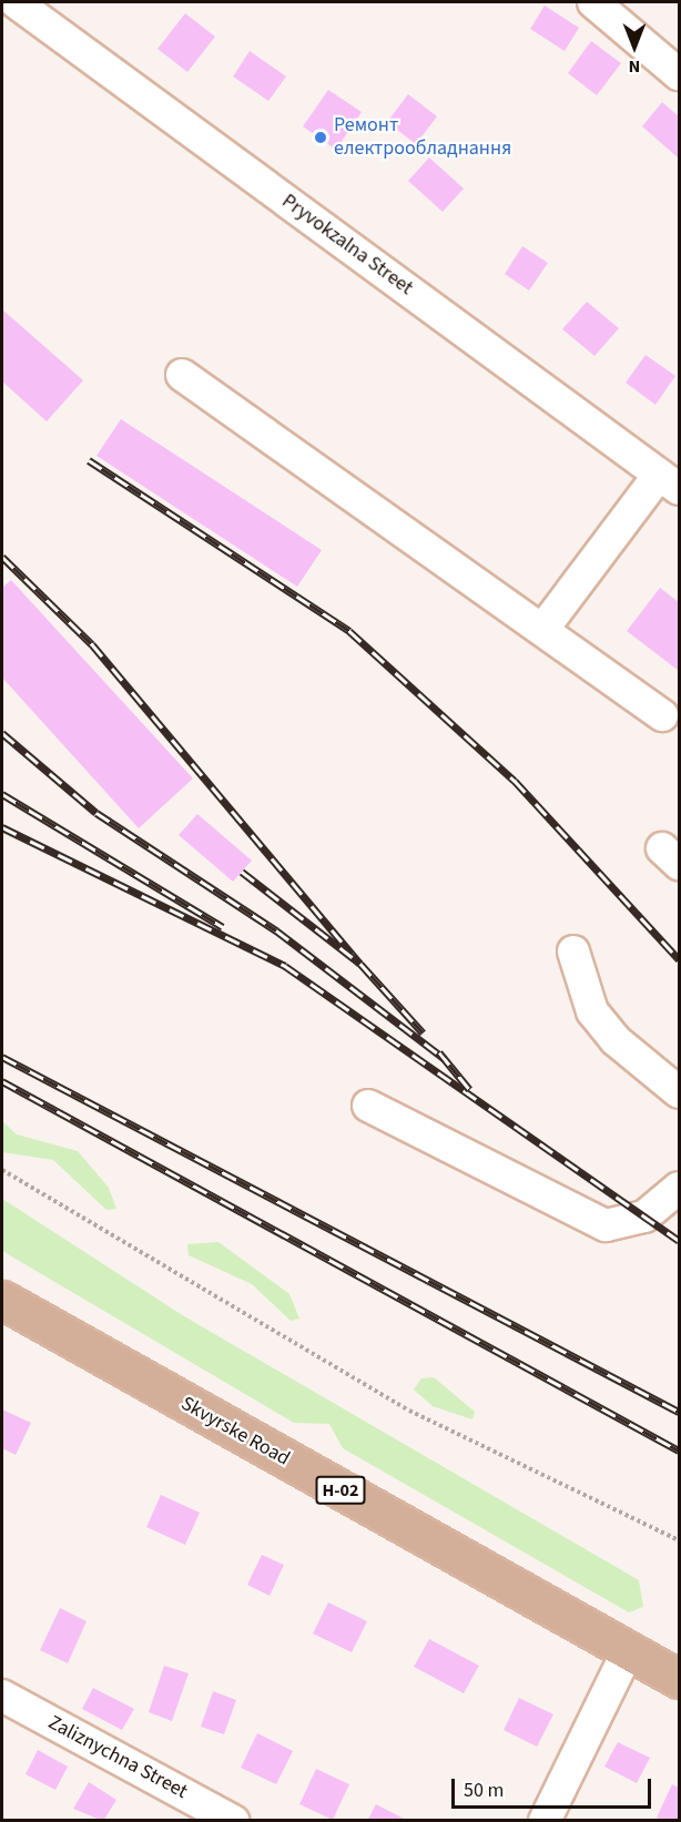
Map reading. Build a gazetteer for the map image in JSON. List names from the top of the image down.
{
  "streets": {
    "main road": ["Skvyrske Road", "Н-02"],
    "street": ["Pryvokzalna Street", "Zaliznychna Street"]
  },
  "places": ["Ремонт електрообладнання"],
  "scale_bar": "50 m",
  "north": "bottom"
}
